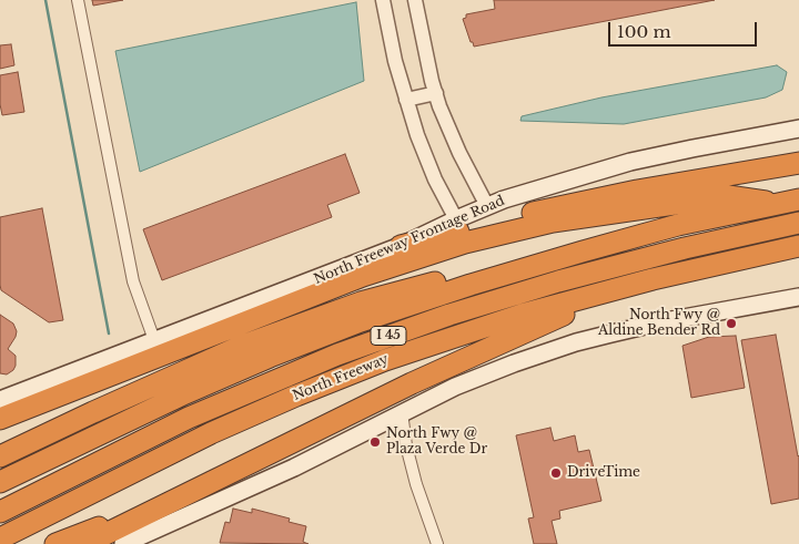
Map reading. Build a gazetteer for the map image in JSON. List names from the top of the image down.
{
  "streets": {
    "highway": ["I 45", "North Freeway"],
    "main road": ["North Freeway Frontage Road"]
  },
  "places": ["North Fwy @ Aldine Bender Rd", "North Fwy @ Plaza Verde Dr", "DriveTime"],
  "scale_bar": "100 m"
}
